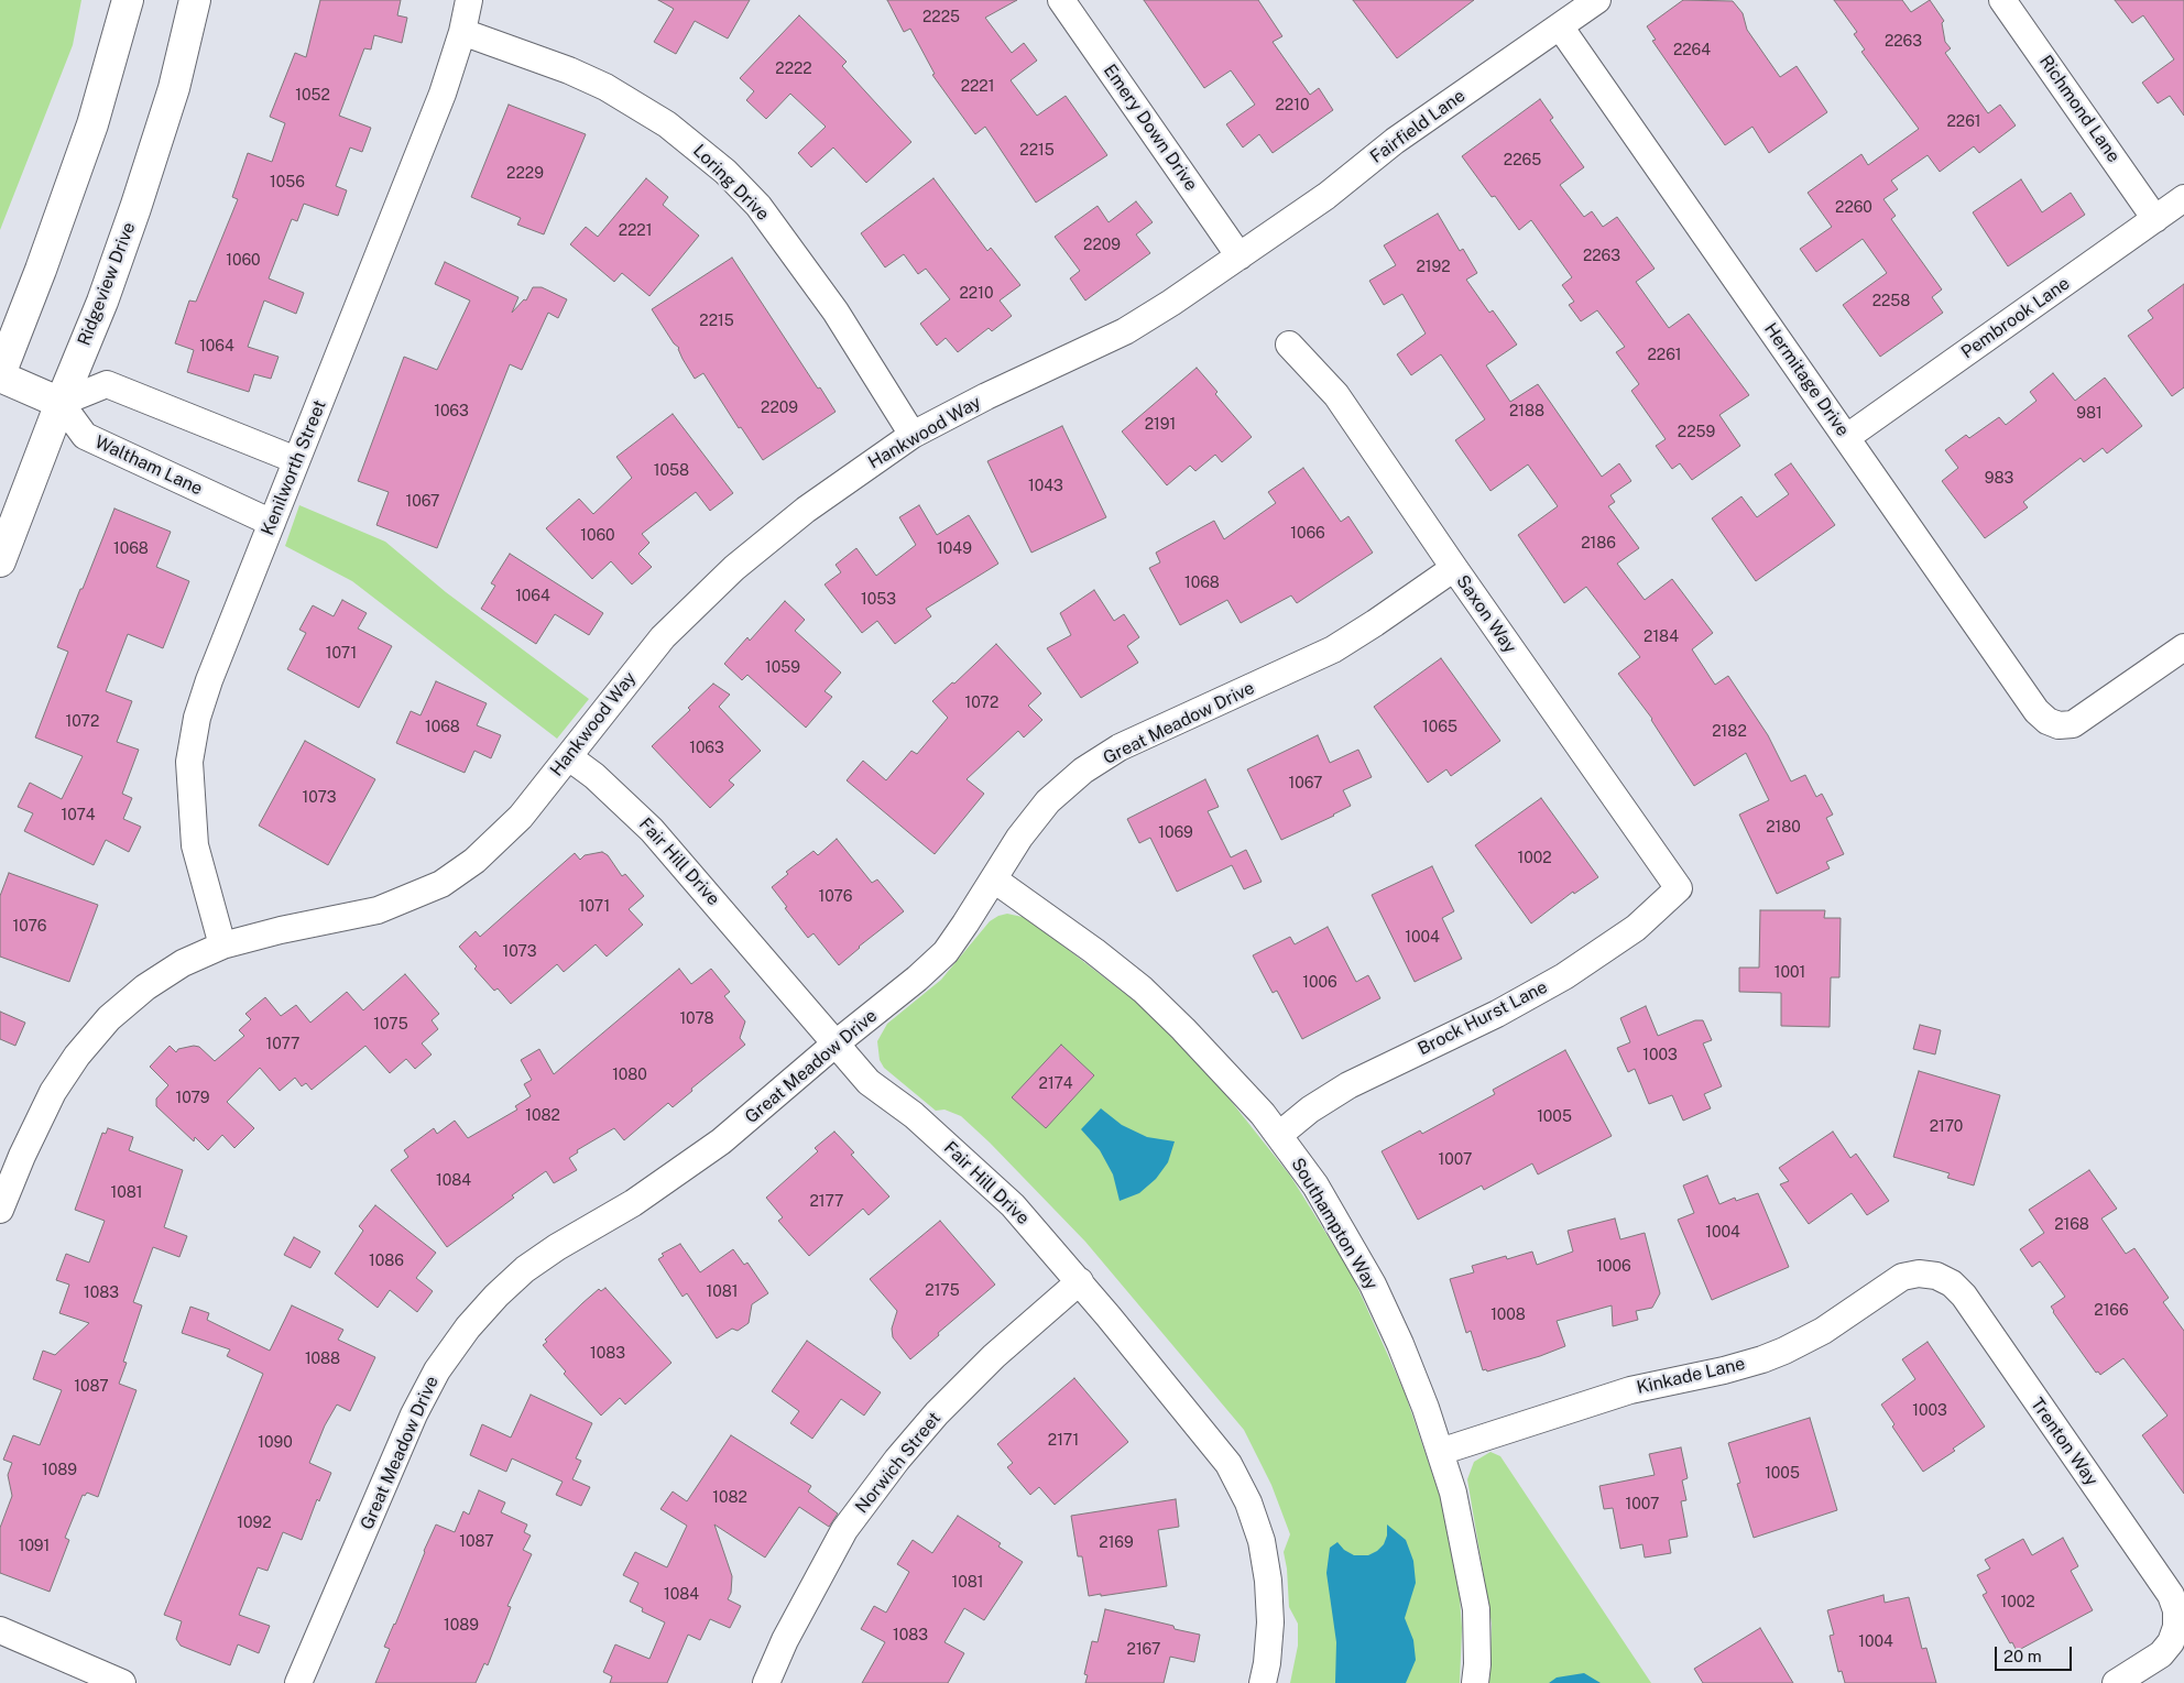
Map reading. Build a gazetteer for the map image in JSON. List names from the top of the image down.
{
  "streets": {
    "main road": ["Ridgeview Drive"],
    "street": [
      "Richmond Lane",
      "Fairfield Lane",
      "Emery Down Drive",
      "Loring Drive",
      "Pembrook Lane",
      "Hermitage Drive",
      "Hankwood Way",
      "Waltham Lane",
      "Kenilworth Street",
      "Saxon Way",
      "Great Meadow Drive",
      "Fair Hill Drive",
      "Brock Hurst Lane",
      "Southampton Way",
      "Kinkade Lane",
      "Trenton Way",
      "Norwich Street"
    ]
  },
  "crossings": [
    ["Richmond Lane", "Pembrook Lane"],
    ["Fairfield Lane", "Emery Down Drive"],
    ["Fairfield Lane", "Hermitage Drive"],
    ["Fairfield Lane", "Hankwood Way"],
    ["Emery Down Drive", "Hankwood Way"],
    ["Loring Drive", "Hankwood Way"],
    ["Loring Drive", "Kenilworth Street"],
    ["Ridgeview Drive", "Waltham Lane"],
    ["Pembrook Lane", "Hermitage Drive"],
    ["Hankwood Way", "Kenilworth Street"],
    ["Hankwood Way", "Fair Hill Drive"],
    ["Waltham Lane", "Kenilworth Street"],
    ["Saxon Way", "Great Meadow Drive"],
    ["Saxon Way", "Brock Hurst Lane"],
    ["Great Meadow Drive", "Fair Hill Drive"],
    ["Great Meadow Drive", "Southampton Way"],
    ["Fair Hill Drive", "Norwich Street"],
    ["Brock Hurst Lane", "Southampton Way"],
    ["Southampton Way", "Kinkade Lane"],
    ["Kinkade Lane", "Trenton Way"]
  ],
  "house_numbers": [
    "2225",
    "2263",
    "2264",
    "2222",
    "2221",
    "1052",
    "2210",
    "2261",
    "2215",
    "2265",
    "2229",
    "1056",
    "2260",
    "2221",
    "2209",
    "2263",
    "1060",
    "2192",
    "2210",
    "2258",
    "2215",
    "1064",
    "2261",
    "2209",
    "1063",
    "2188",
    "981",
    "2191",
    "2259",
    "1058",
    "983",
    "1043",
    "1067",
    "1066",
    "1060",
    "2186",
    "1068",
    "1049",
    "1068",
    "1064",
    "1053",
    "2184",
    "1071",
    "1059",
    "1072",
    "1072",
    "1068",
    "1065",
    "2182",
    "1063",
    "1067",
    "1073",
    "1074",
    "2180",
    "1069",
    "1002",
    "1076",
    "1071",
    "1076",
    "1004",
    "1073",
    "1001",
    "1006",
    "1078",
    "1075",
    "1077",
    "1003",
    "1080",
    "2174",
    "1079",
    "1082",
    "1005",
    "2170",
    "1007",
    "1084",
    "1081",
    "2177",
    "2168",
    "1004",
    "1086",
    "1006",
    "2175",
    "1081",
    "1083",
    "2166",
    "1008",
    "1083",
    "1088",
    "1087",
    "1003",
    "2171",
    "1090",
    "1089",
    "1005",
    "1082",
    "1007",
    "1092",
    "1087",
    "2169",
    "1091",
    "1081",
    "1084",
    "1002",
    "1089",
    "1083",
    "1004",
    "2167"
  ],
  "scale_bar": "20 m"
}
